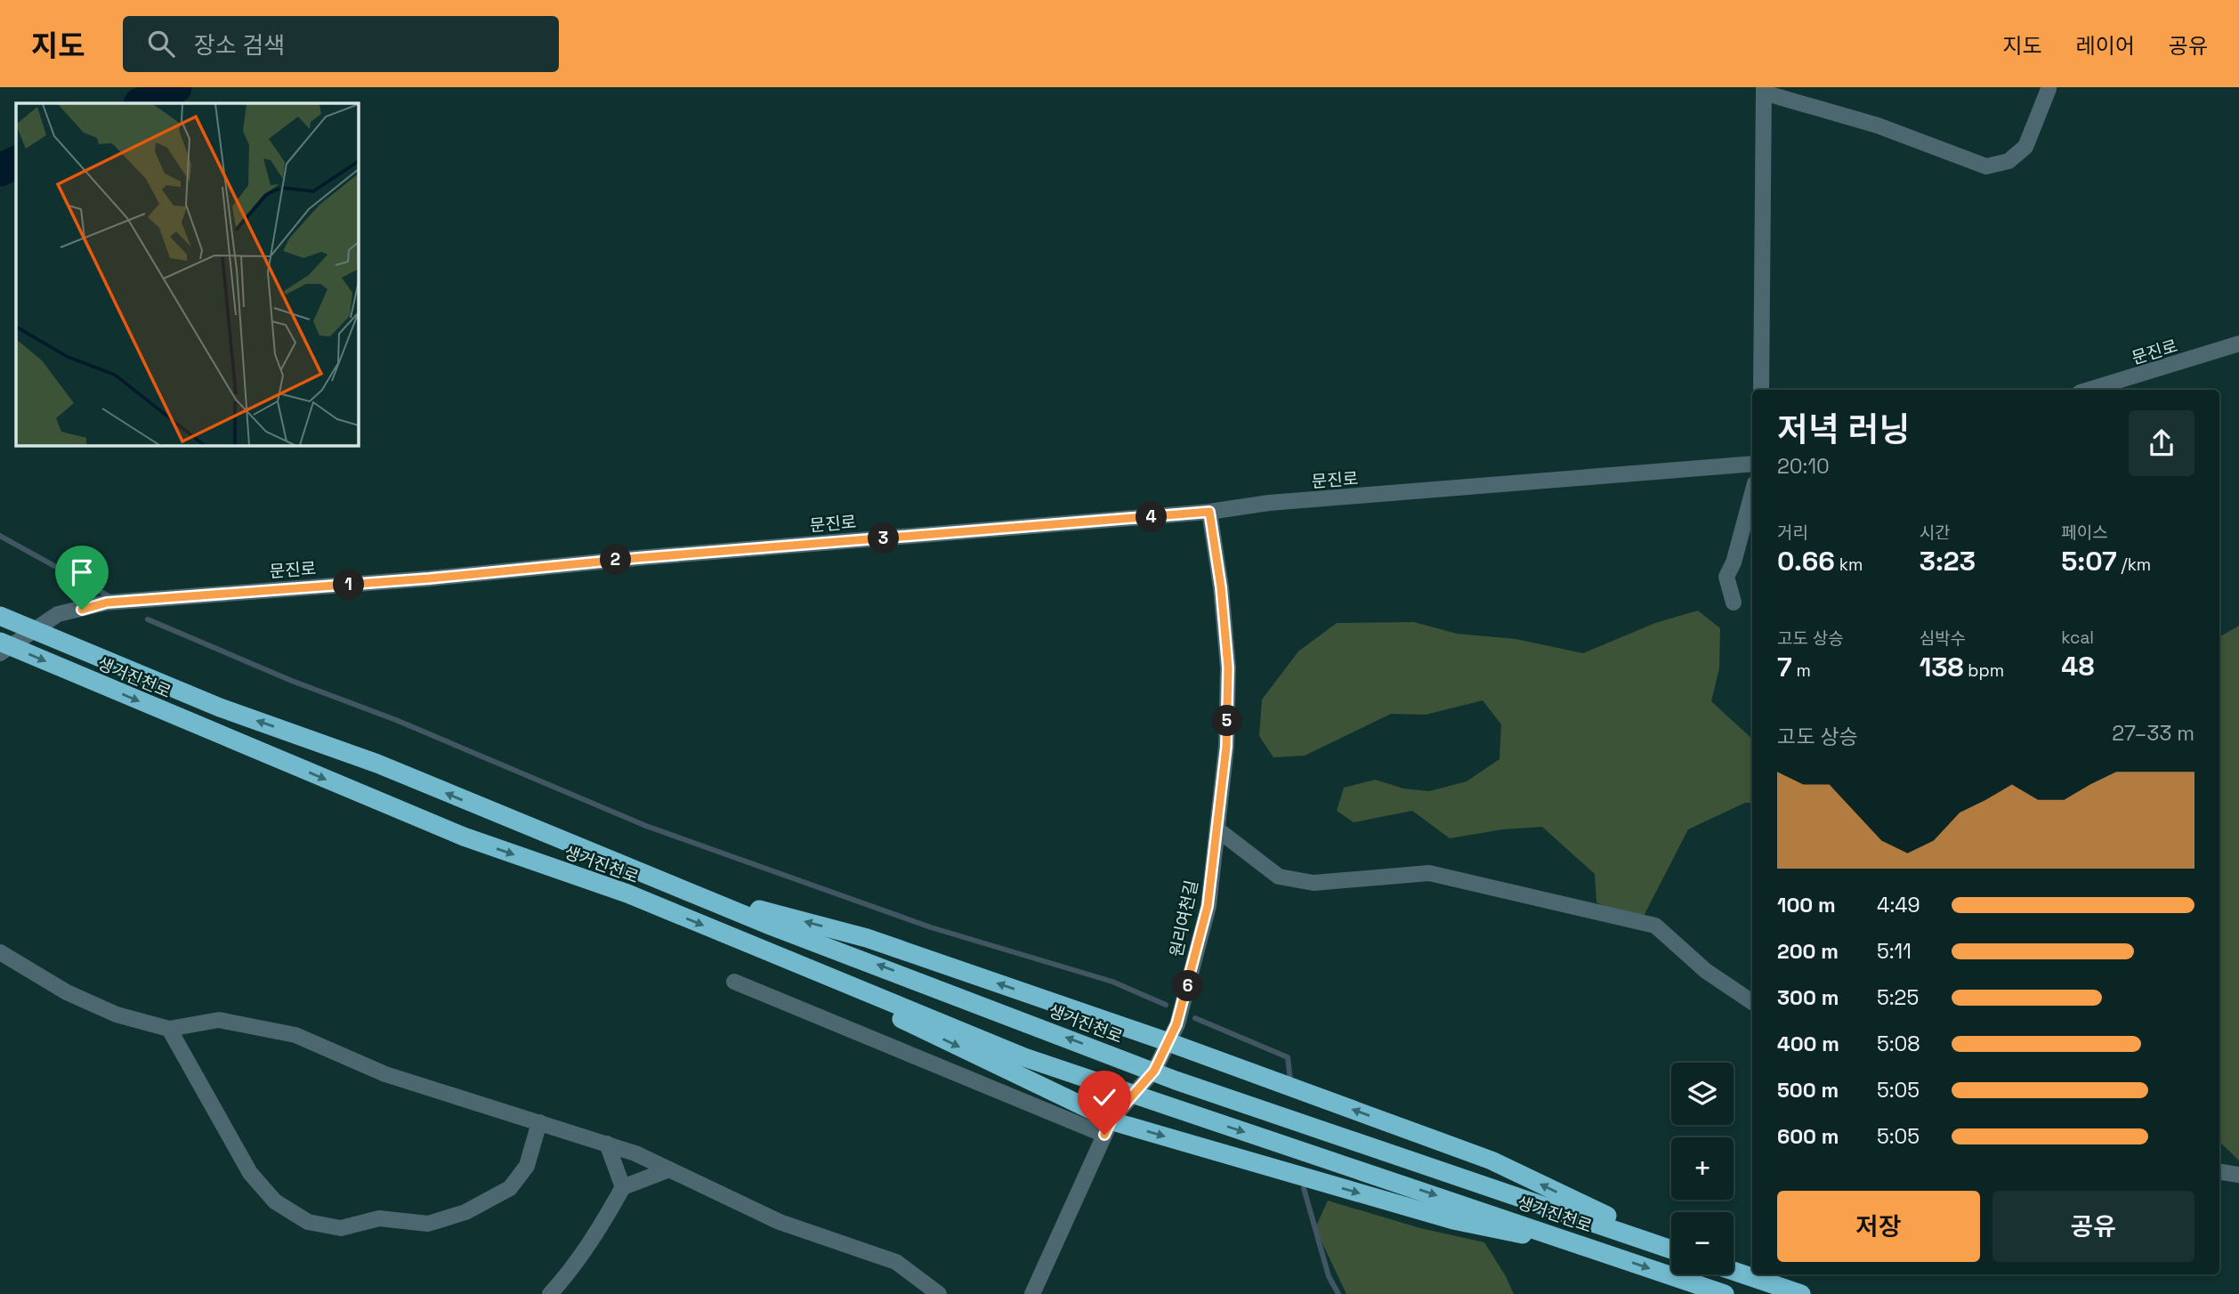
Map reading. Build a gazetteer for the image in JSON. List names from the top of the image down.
{
  "streets": {
    "highway": ["생거진천로"],
    "street": ["문진로", "원리여천길"]
  },
  "crossings": [
    ["문진로", "원리여천길"]
  ],
  "page": {
    "header": "지도",
    "search": "장소 검색",
    "nav": ["지도", "레이어", "공유"],
    "heading": ["저녁 러닝", "20:10"],
    "stats": [
      ["거리", "0.66 km"],
      ["시간", "3:23"],
      ["페이스", "5:07 /km"],
      ["고도 상승", "7 m"],
      ["심박수", "138 bpm"],
      ["kcal", "48"]
    ],
    "pins": [
      "4",
      "3",
      "2",
      "1",
      "5",
      "6"
    ],
    "chart": ["고도 상승", "27–33 m"],
    "list": [
      {
        "name": "100 m",
        "note": "4:49"
      },
      {
        "name": "200 m",
        "note": "5:11"
      },
      {
        "name": "300 m",
        "note": "5:25"
      },
      {
        "name": "400 m",
        "note": "5:08"
      },
      {
        "name": "500 m",
        "note": "5:05"
      },
      {
        "name": "600 m",
        "note": "5:05"
      }
    ],
    "map_buttons": ["+", "−"],
    "buttons": ["저장", "공유"]
  }
}
